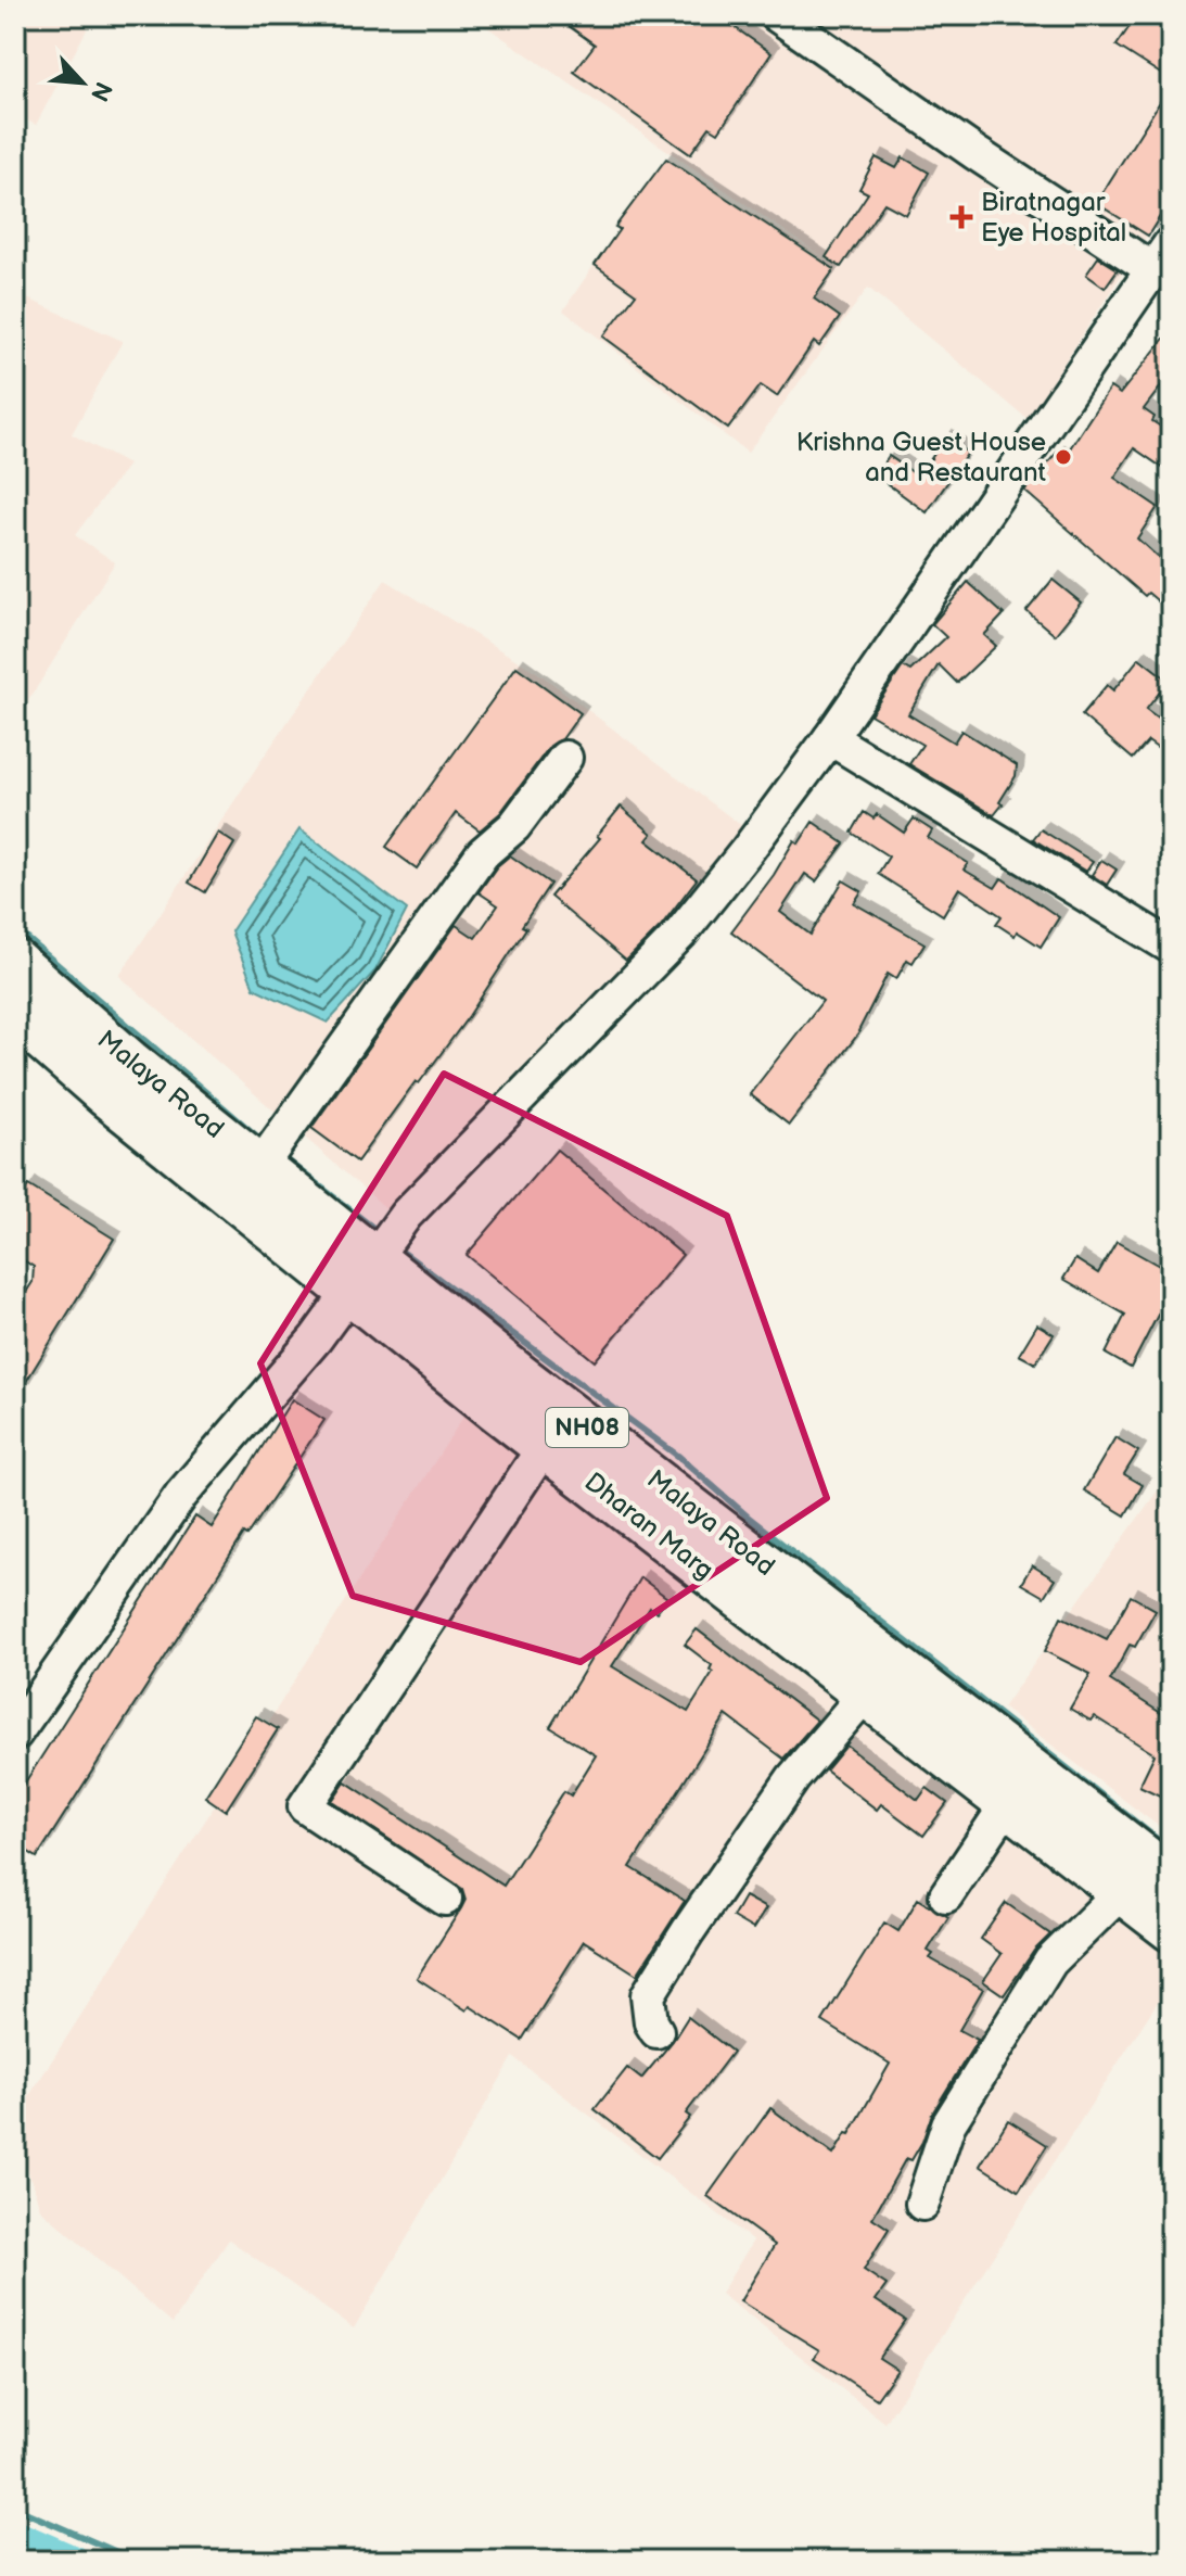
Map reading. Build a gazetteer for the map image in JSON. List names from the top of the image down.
{
  "streets": {
    "main road": ["Malaya Road", "NH08", "Dharan Marg"]
  },
  "crossings": [
    ["Malaya Road", "Dharan Marg"]
  ],
  "places": {
    "health": ["Biratnagar Eye Hospital"],
    "other": ["Krishna Guest House and Restaurant"]
  },
  "north": "bottom right"
}
